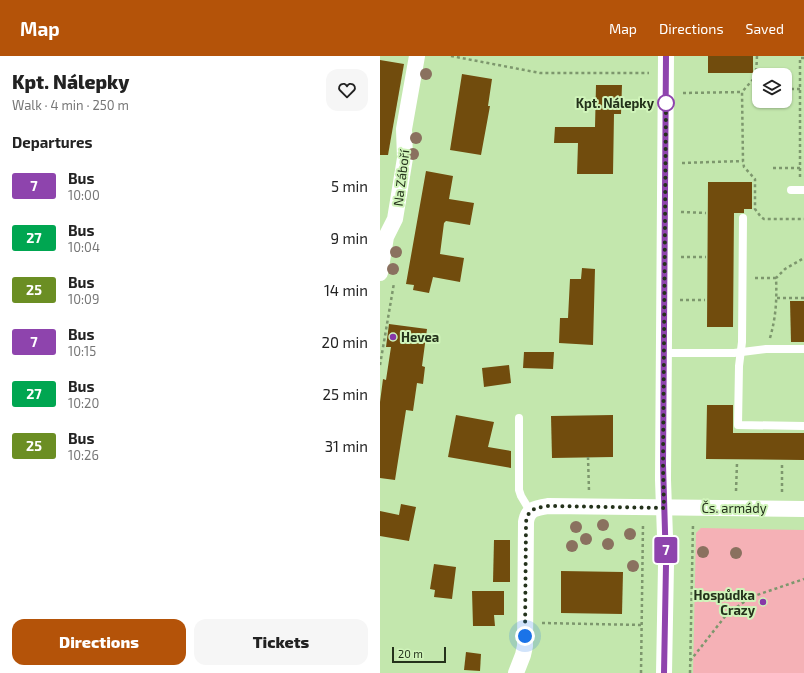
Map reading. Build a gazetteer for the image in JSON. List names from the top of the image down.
{
  "streets": {
    "street": ["Na Záboří", "Čs. armády"]
  },
  "places": ["Kpt. Nálepky", "Hevea", "Hospůdka Crazy"],
  "lines": ["bus line 7"],
  "scale_bar": "20 m",
  "page": {
    "header": "Map",
    "nav": ["Map", "Directions", "Saved"],
    "heading": [
      ["Kpt. Nálepky", "Walk · 4 min · 250 m"],
      "Departures"
    ],
    "on_map": "7",
    "list": [
      {
        "mark": "7",
        "name": "Bus",
        "note": "10:00",
        "value": "5 min"
      },
      {
        "mark": "27",
        "name": "Bus",
        "note": "10:04",
        "value": "9 min"
      },
      {
        "mark": "25",
        "name": "Bus",
        "note": "10:09",
        "value": "14 min"
      },
      {
        "mark": "7",
        "name": "Bus",
        "note": "10:15",
        "value": "20 min"
      },
      {
        "mark": "27",
        "name": "Bus",
        "note": "10:20",
        "value": "25 min"
      },
      {
        "mark": "25",
        "name": "Bus",
        "note": "10:26",
        "value": "31 min"
      }
    ],
    "buttons": ["Directions", "Tickets"],
    "scale": "20 m"
  }
}
